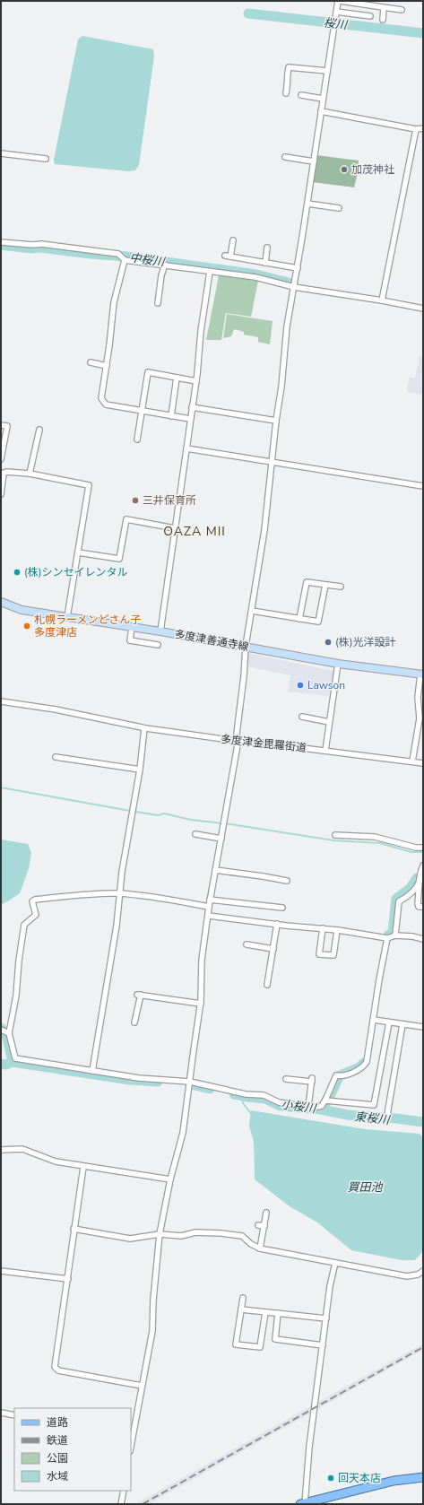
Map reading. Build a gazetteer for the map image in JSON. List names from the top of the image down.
{
  "streets": {
    "main road": ["多度津善通寺線"],
    "street": ["多度津金毘羅街道"]
  },
  "districts": ["OAZA MII"],
  "water": [
    "桜川",
    "中桜川",
    "小桜川",
    "東桜川",
    "買田池"
  ],
  "places": [
    "加茂神社",
    "三井保育所",
    "(株)シンセイレンタル",
    "札幌ラーメンどさん子 多度津店",
    "(株)光洋設計",
    "Lawson",
    "回天本店"
  ],
  "legend": [
    "道路",
    "鉄道",
    "公園",
    "水域"
  ]
}
